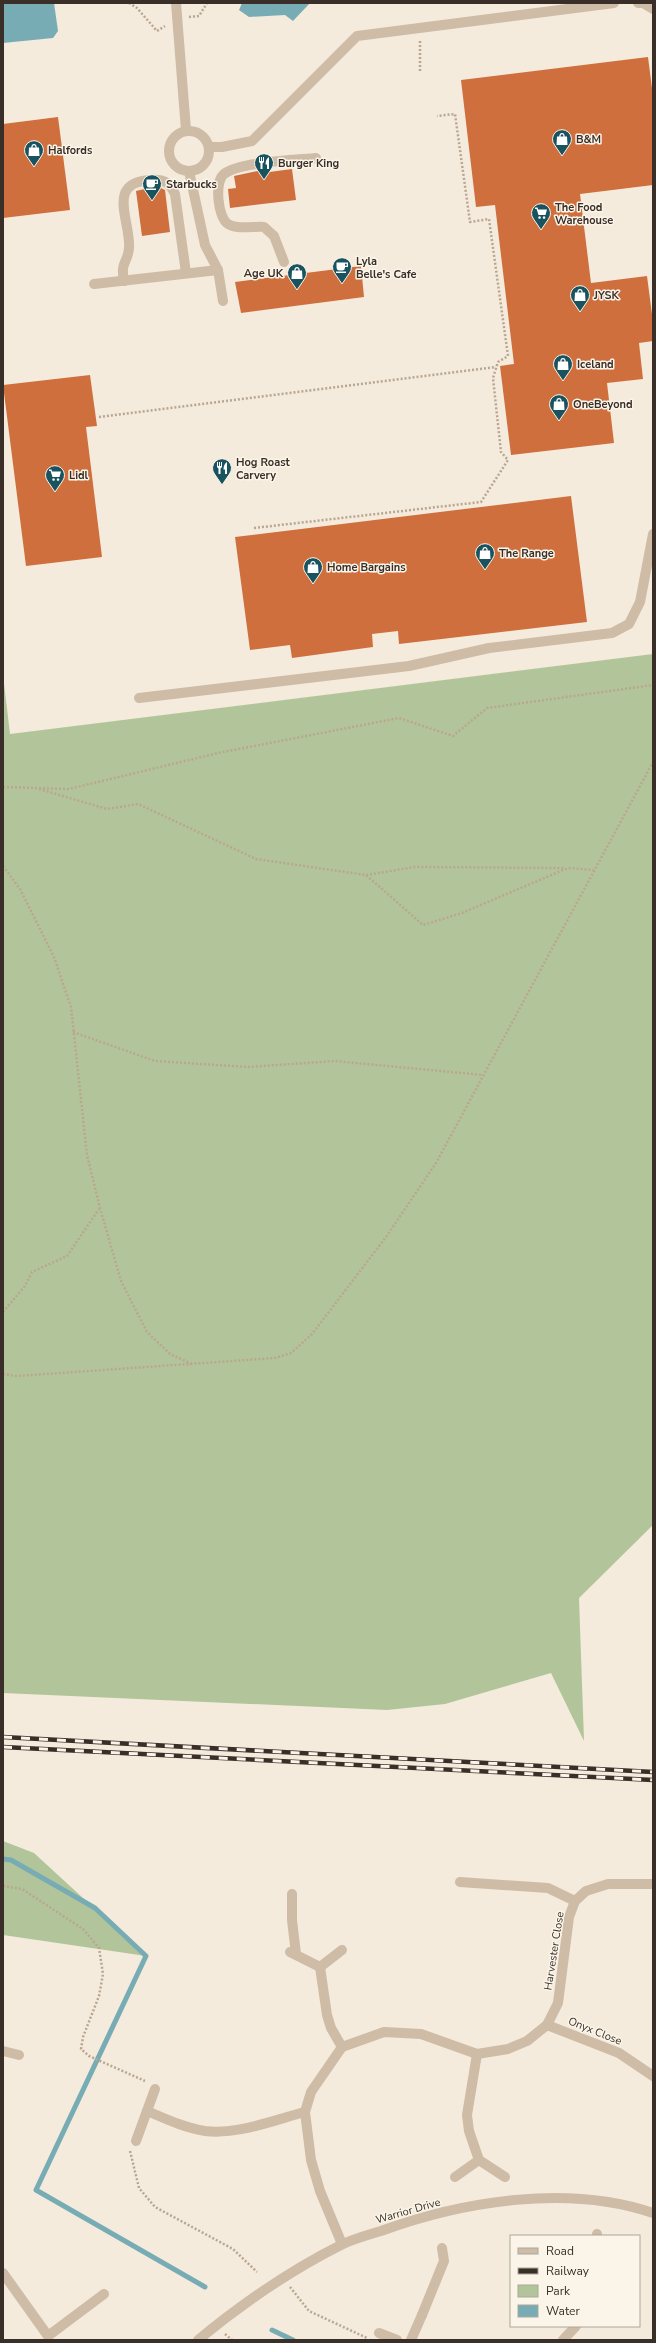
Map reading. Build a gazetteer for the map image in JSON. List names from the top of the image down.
{
  "streets": {
    "street": ["Harvester Close", "Onyx Close", "Warrior Drive"]
  },
  "crossings": [
    ["Harvester Close", "Onyx Close"]
  ],
  "places": {
    "shop": [
      "B&M",
      "Halfords",
      "Age UK",
      "JYSK",
      "Iceland",
      "OneBeyond",
      "The Range",
      "Home Bargains"
    ],
    "restaurant": ["Burger King", "Hog Roast Carvery"],
    "cafe": ["Starbucks", "Lyla Belle's Cafe"],
    "supermarket": ["The Food Warehouse", "Lidl"]
  },
  "legend": [
    "Road",
    "Railway",
    "Park",
    "Water"
  ]
}
